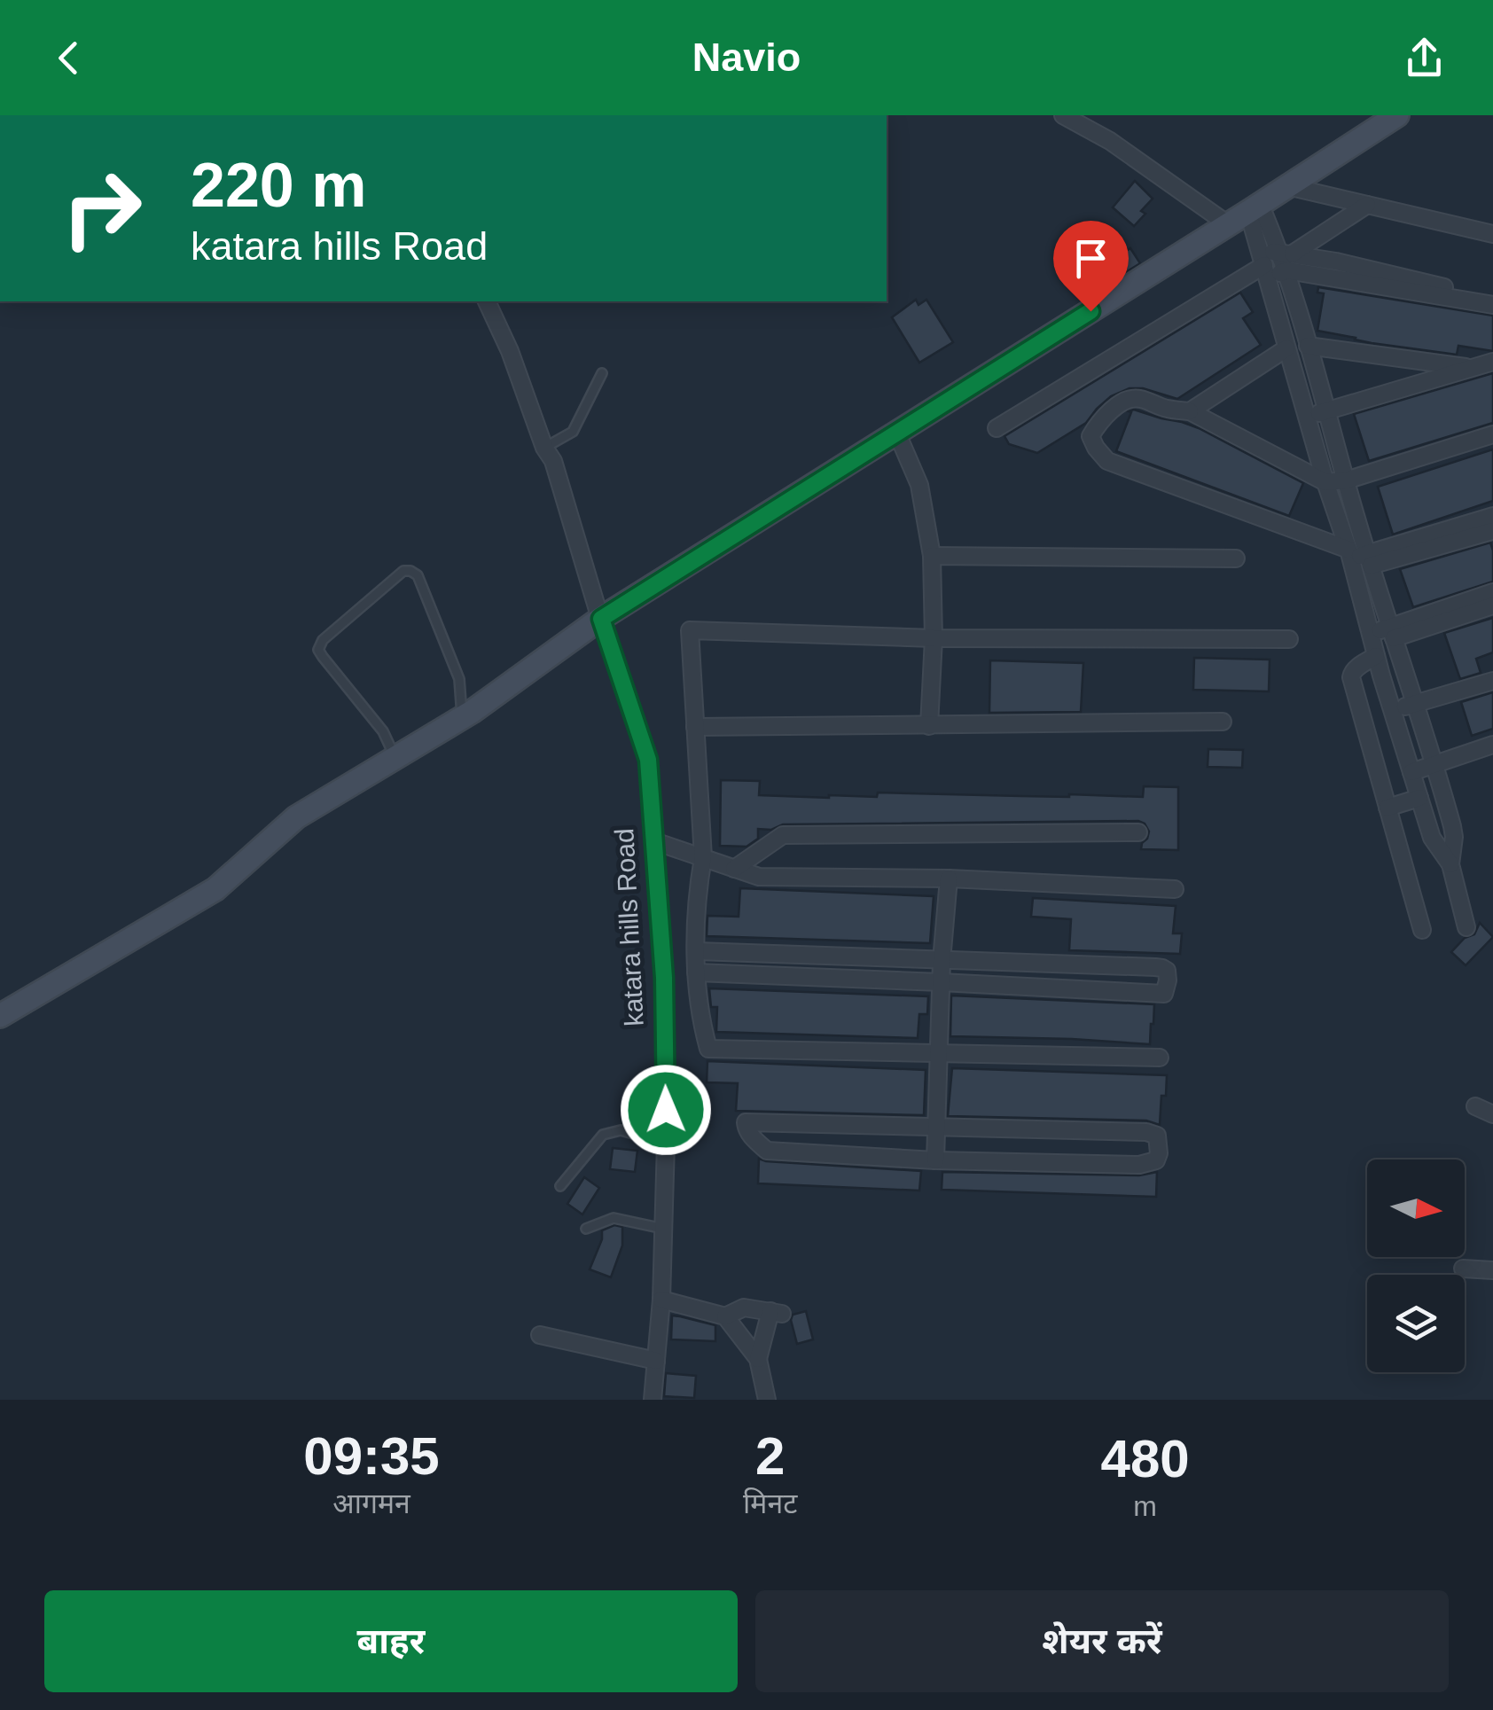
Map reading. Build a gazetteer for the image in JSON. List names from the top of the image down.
{
  "streets": {
    "street": ["katara hills Road"]
  },
  "north": "right",
  "page": {
    "header": "Navio",
    "turn": ["220 m", "katara hills Road"],
    "eta": [
      "09:35",
      "आगमन",
      "2",
      "मिनट",
      "480",
      "m"
    ],
    "buttons": ["बाहर", "शेयर करें"]
  }
}
